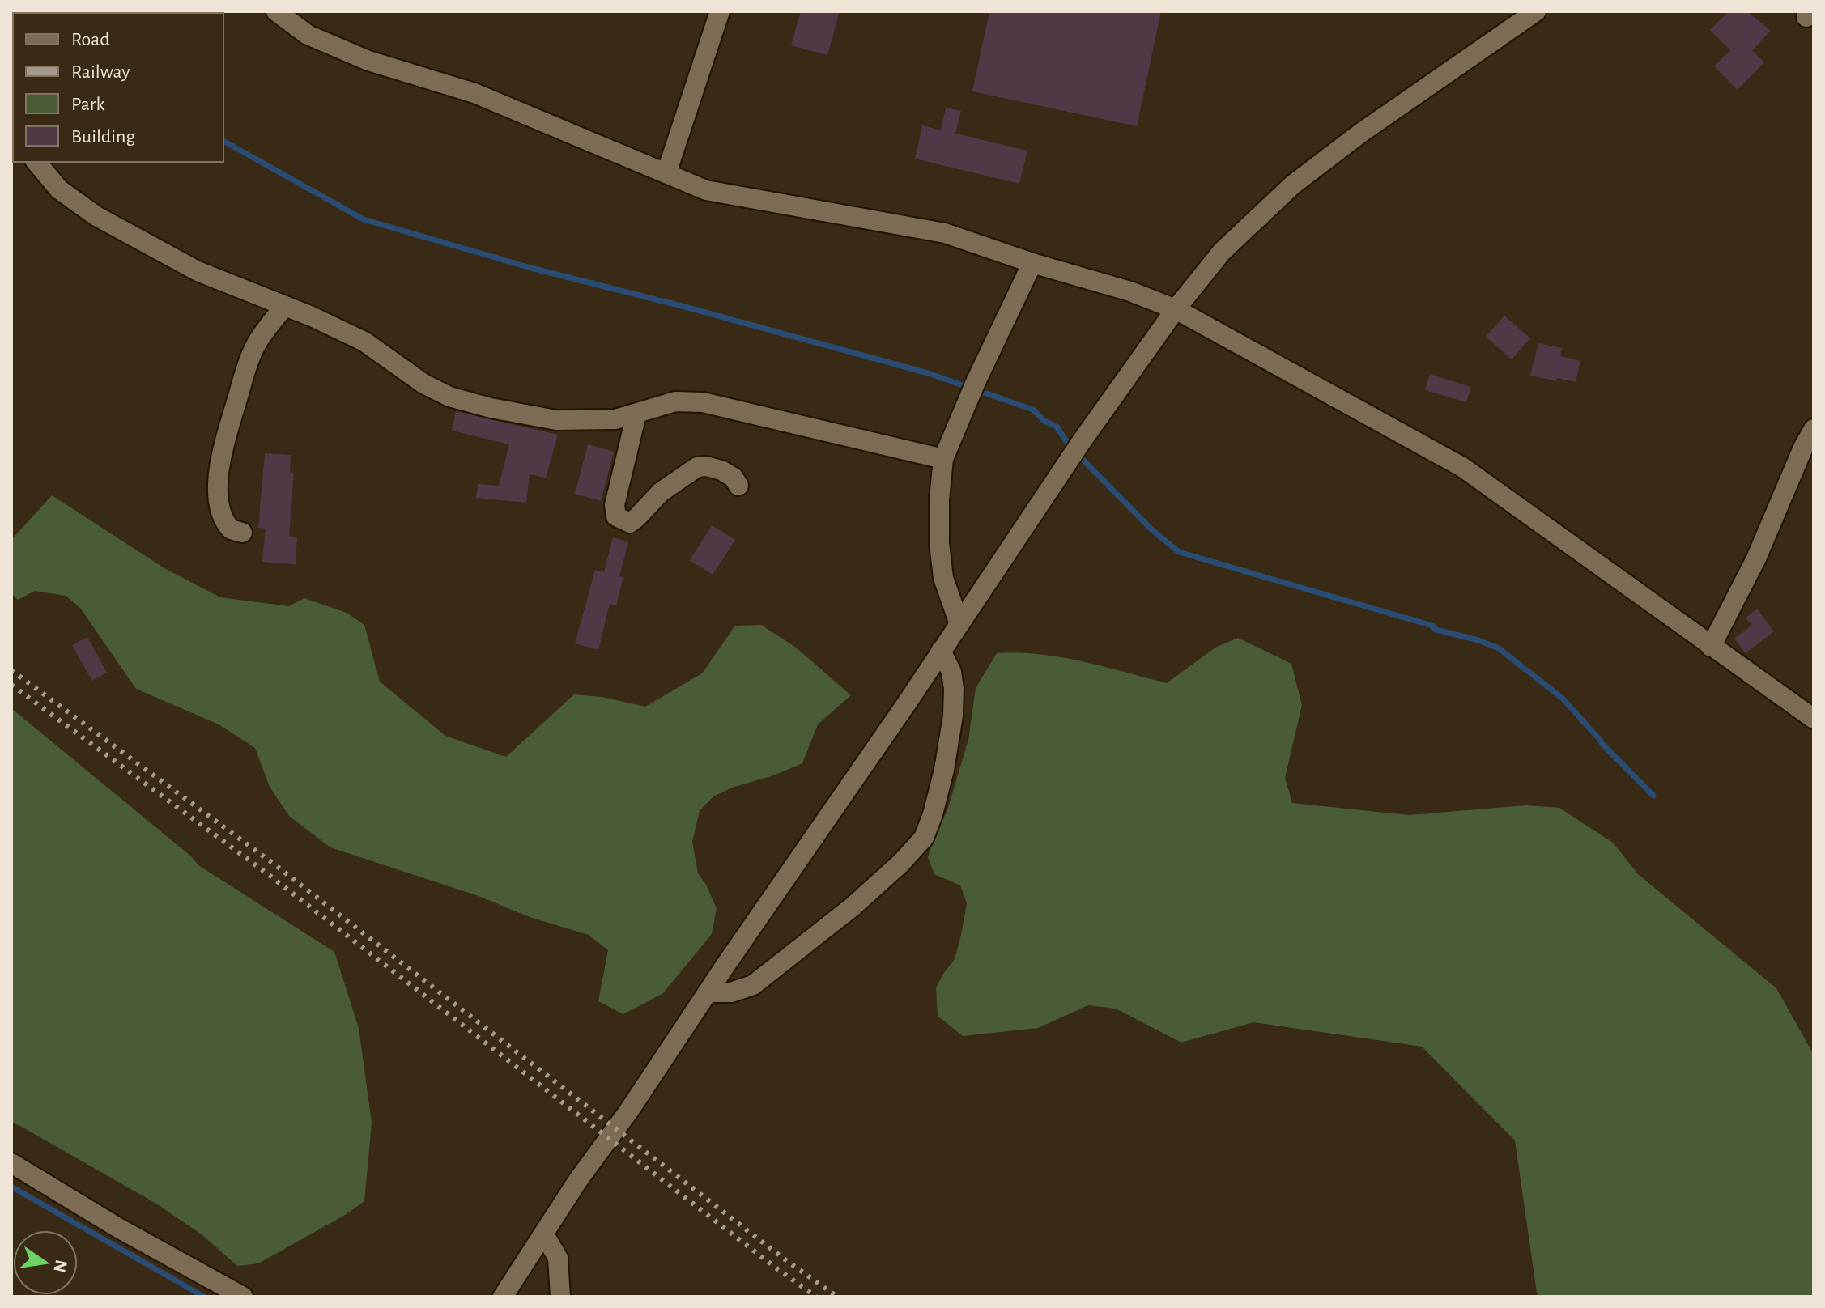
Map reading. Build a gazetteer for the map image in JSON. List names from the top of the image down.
{
  "legend": [
    "Road",
    "Railway",
    "Park",
    "Building"
  ],
  "north": "right"
}
